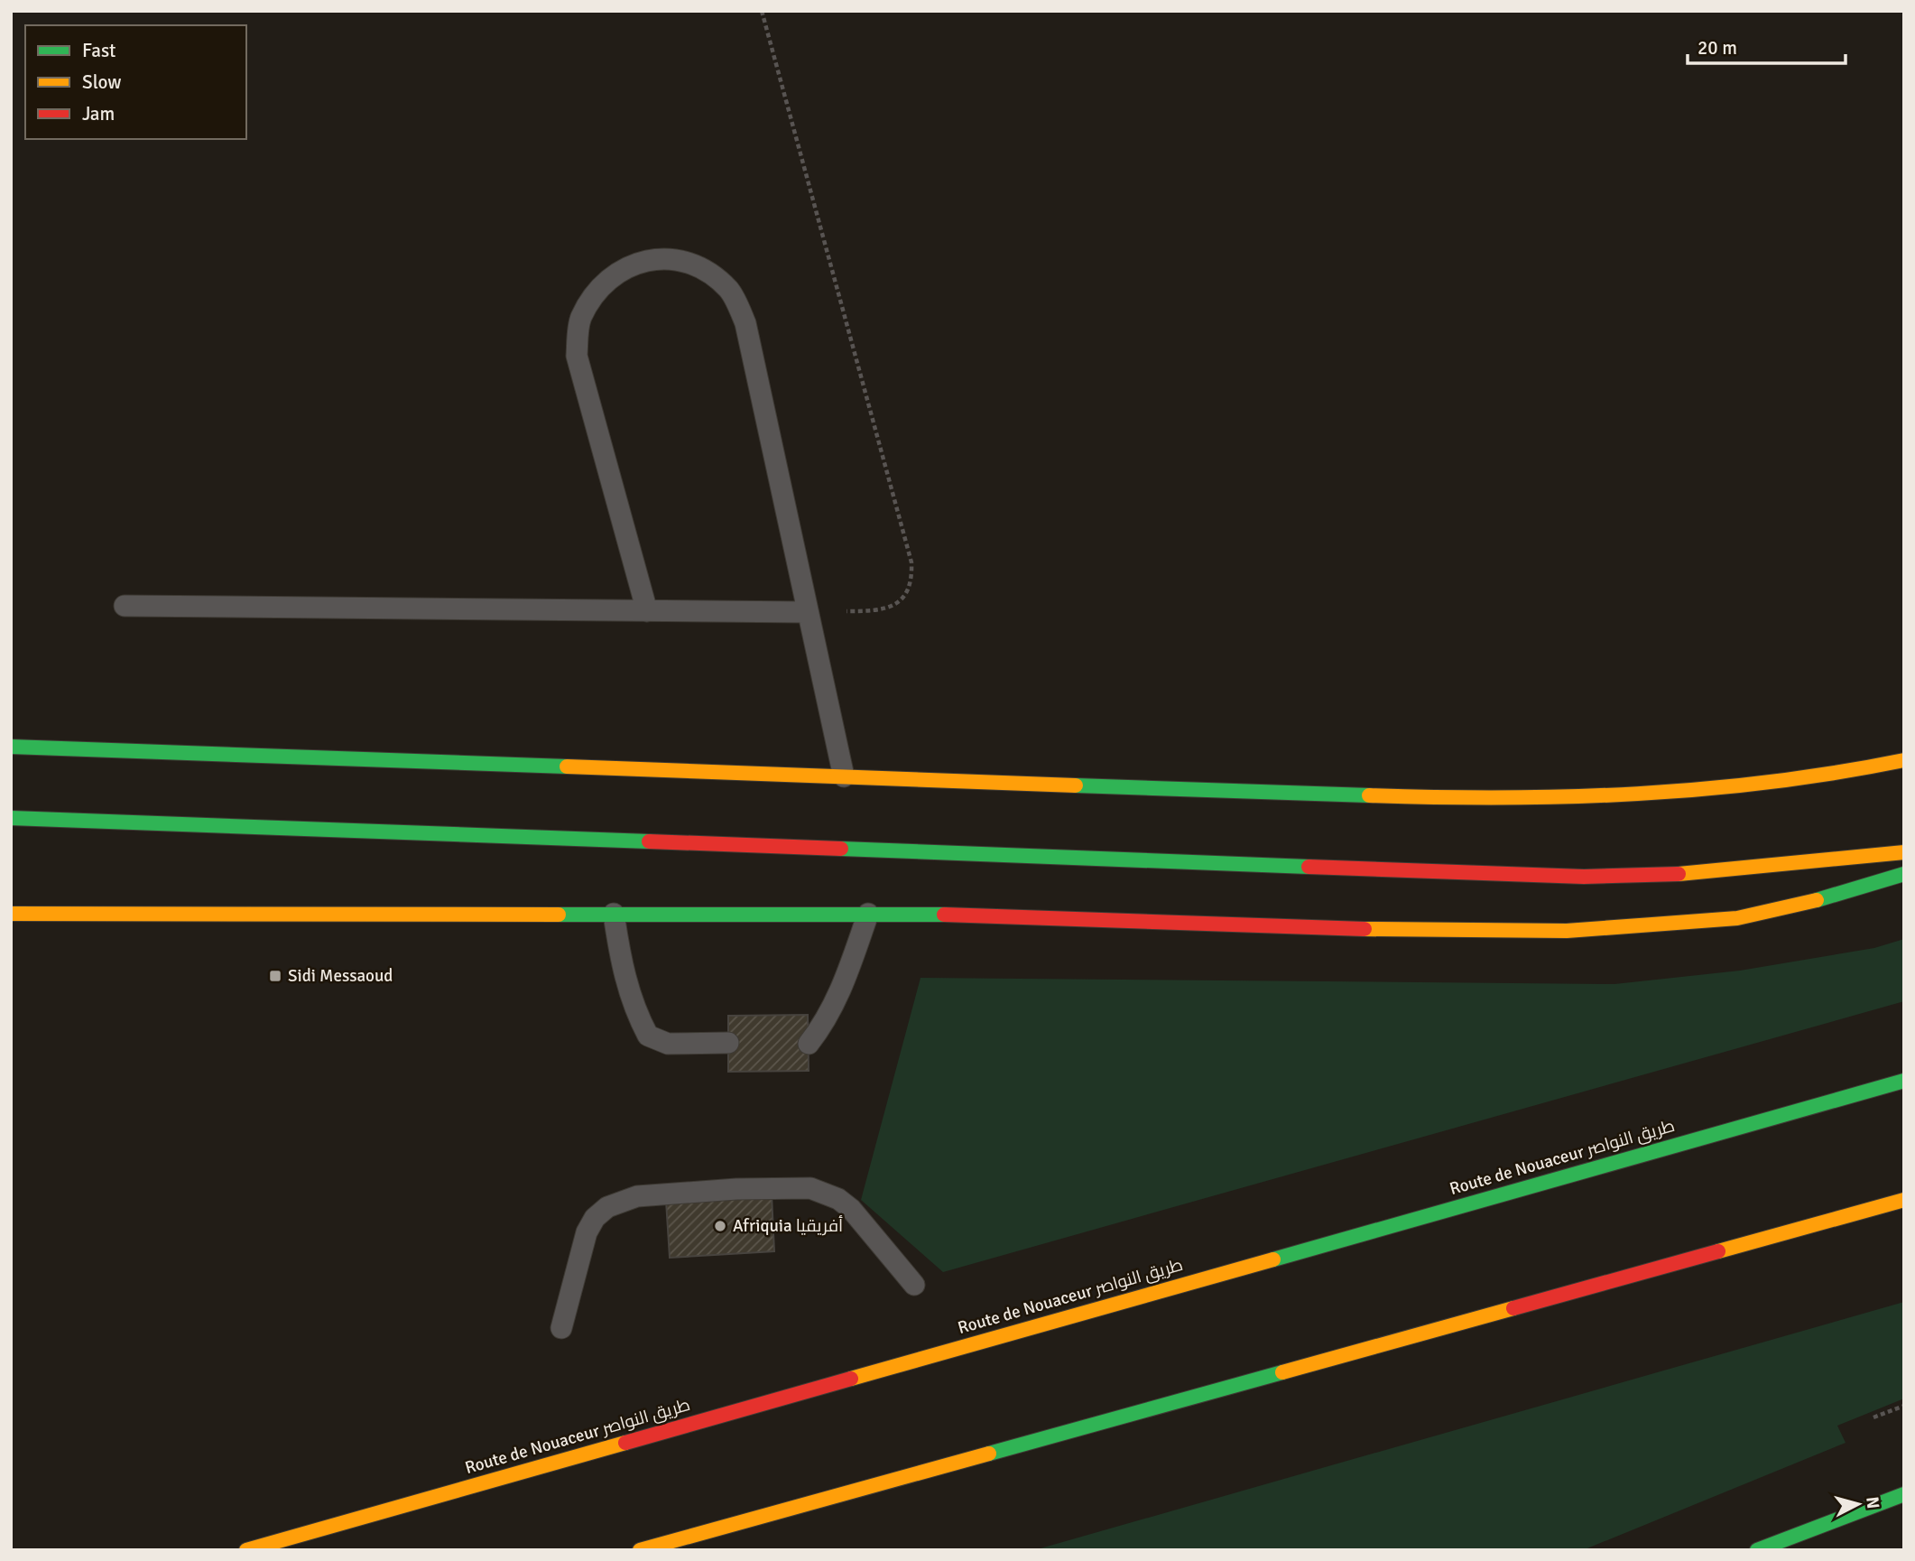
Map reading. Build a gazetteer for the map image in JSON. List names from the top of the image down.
{
  "streets": {
    "main road": ["Route de Nouaceur طريق النواصر"]
  },
  "places": {
    "transit": ["Sidi Messaoud"],
    "other": ["Afriquia أفريقيا"]
  },
  "legend": ["Fast", "Slow", "Jam"],
  "scale_bar": "20 m",
  "north": "right"
}
